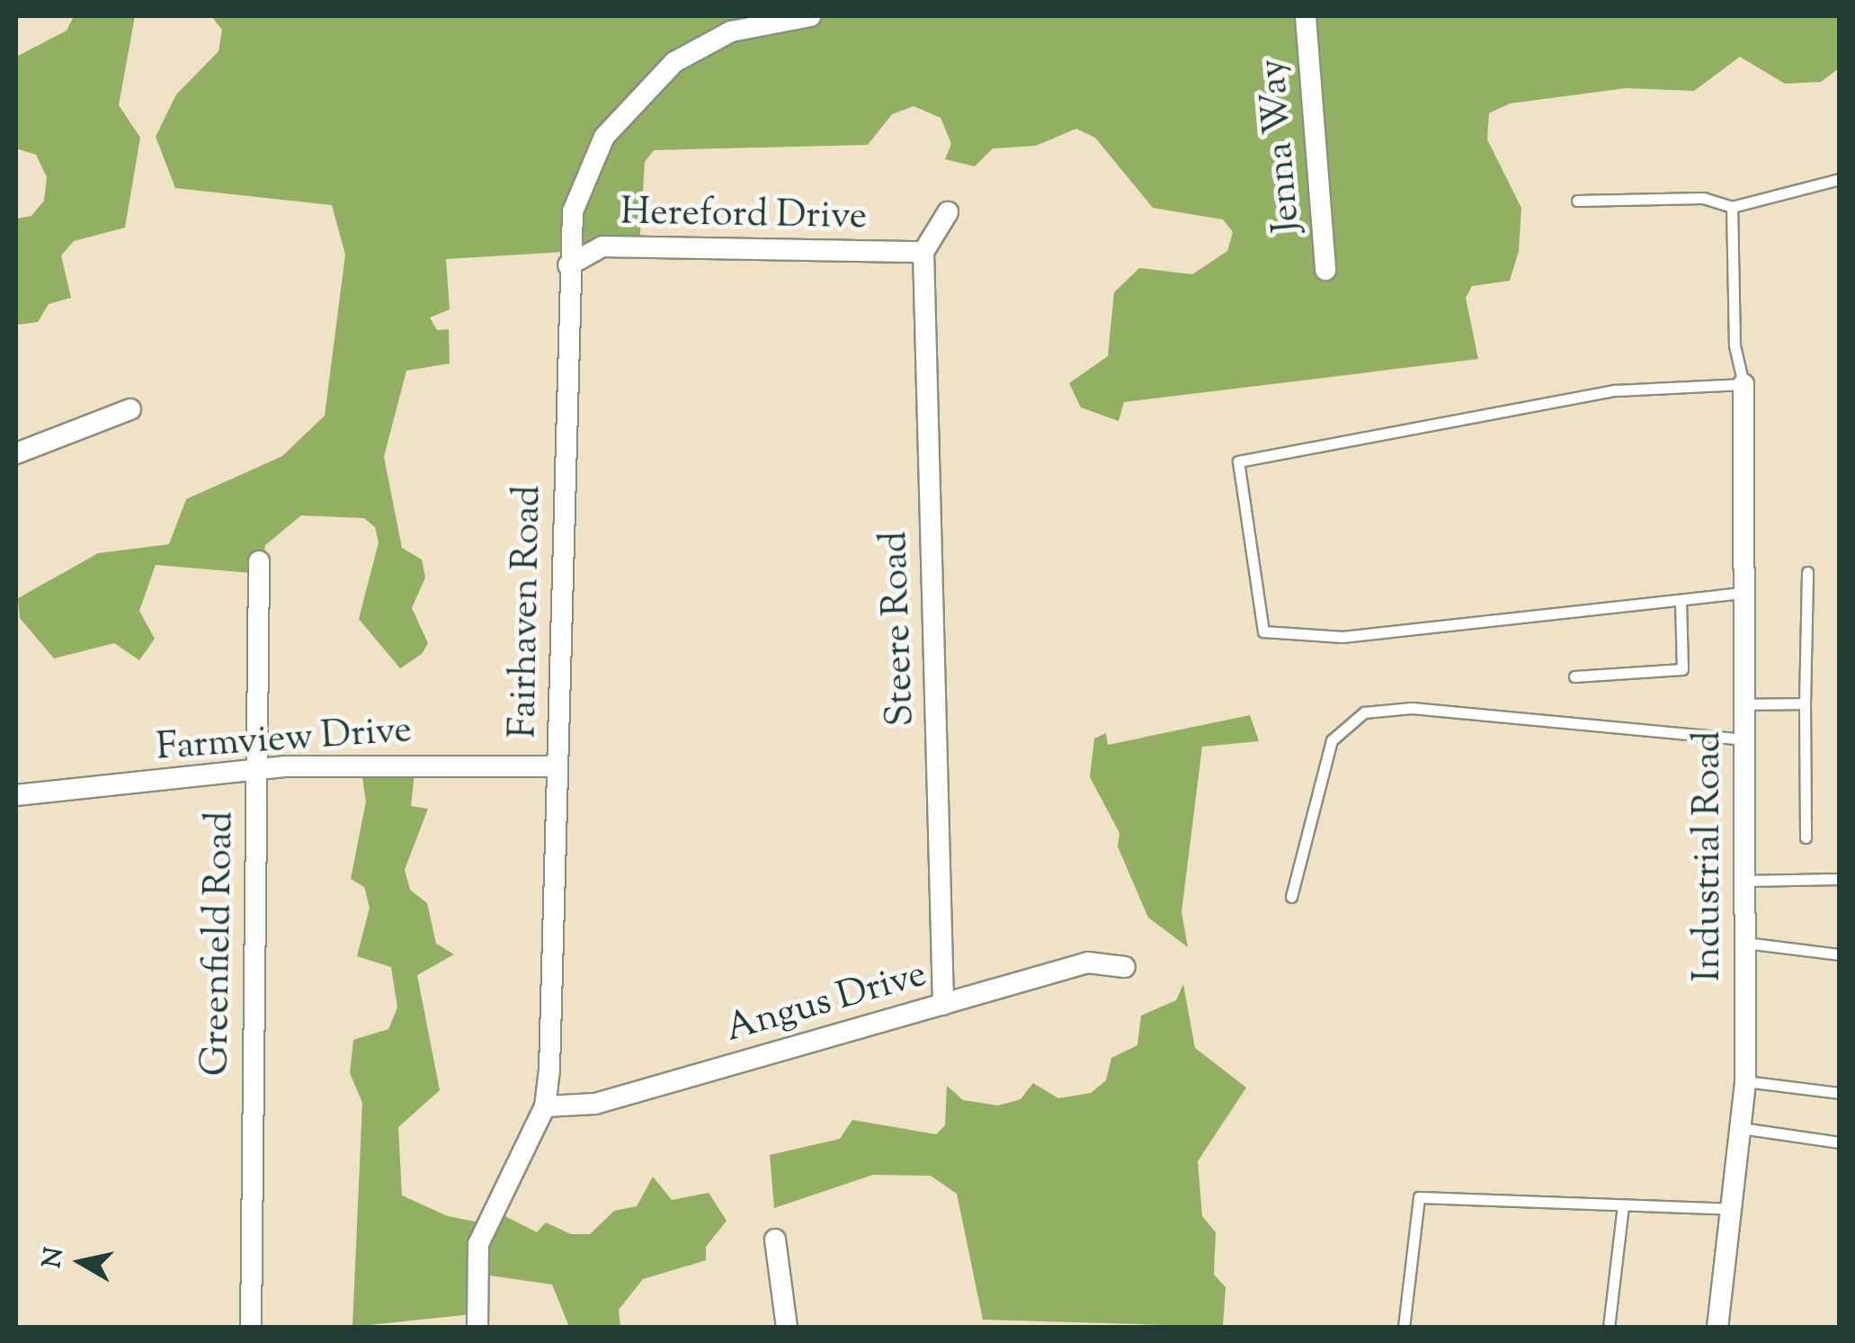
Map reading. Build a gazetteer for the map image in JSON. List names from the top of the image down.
{
  "streets": {
    "street": [
      "Jenna Way",
      "Hereford Drive",
      "Fairhaven Road",
      "Steere Road",
      "Farmview Drive",
      "Industrial Road",
      "Greenfield Road",
      "Angus Drive"
    ]
  },
  "crossings": [
    ["Hereford Drive", "Fairhaven Road"],
    ["Hereford Drive", "Steere Road"],
    ["Fairhaven Road", "Farmview Drive"],
    ["Fairhaven Road", "Angus Drive"],
    ["Steere Road", "Angus Drive"],
    ["Farmview Drive", "Greenfield Road"]
  ],
  "north": "left"
}
